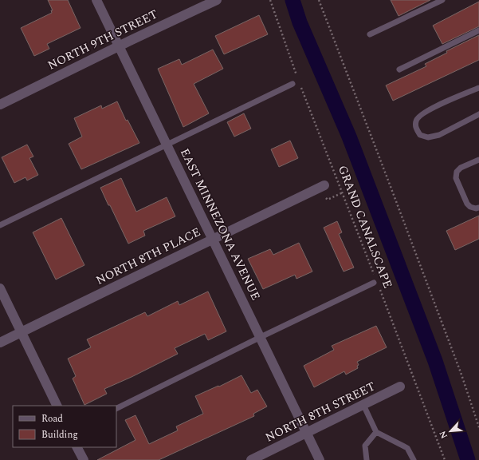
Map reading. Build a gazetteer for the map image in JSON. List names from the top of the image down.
{
  "streets": {
    "street": [
      "NORTH 9TH STREET",
      "EAST MINNEZONA AVENUE",
      "NORTH 8TH PLACE",
      "NORTH 8TH STREET"
    ],
    "path": ["GRAND CANALSCAPE"]
  },
  "crossings": [
    ["NORTH 9TH STREET", "EAST MINNEZONA AVENUE"],
    ["EAST MINNEZONA AVENUE", "NORTH 8TH PLACE"],
    ["EAST MINNEZONA AVENUE", "NORTH 8TH STREET"]
  ],
  "legend": ["Road", "Building"],
  "north": "bottom left"
}
